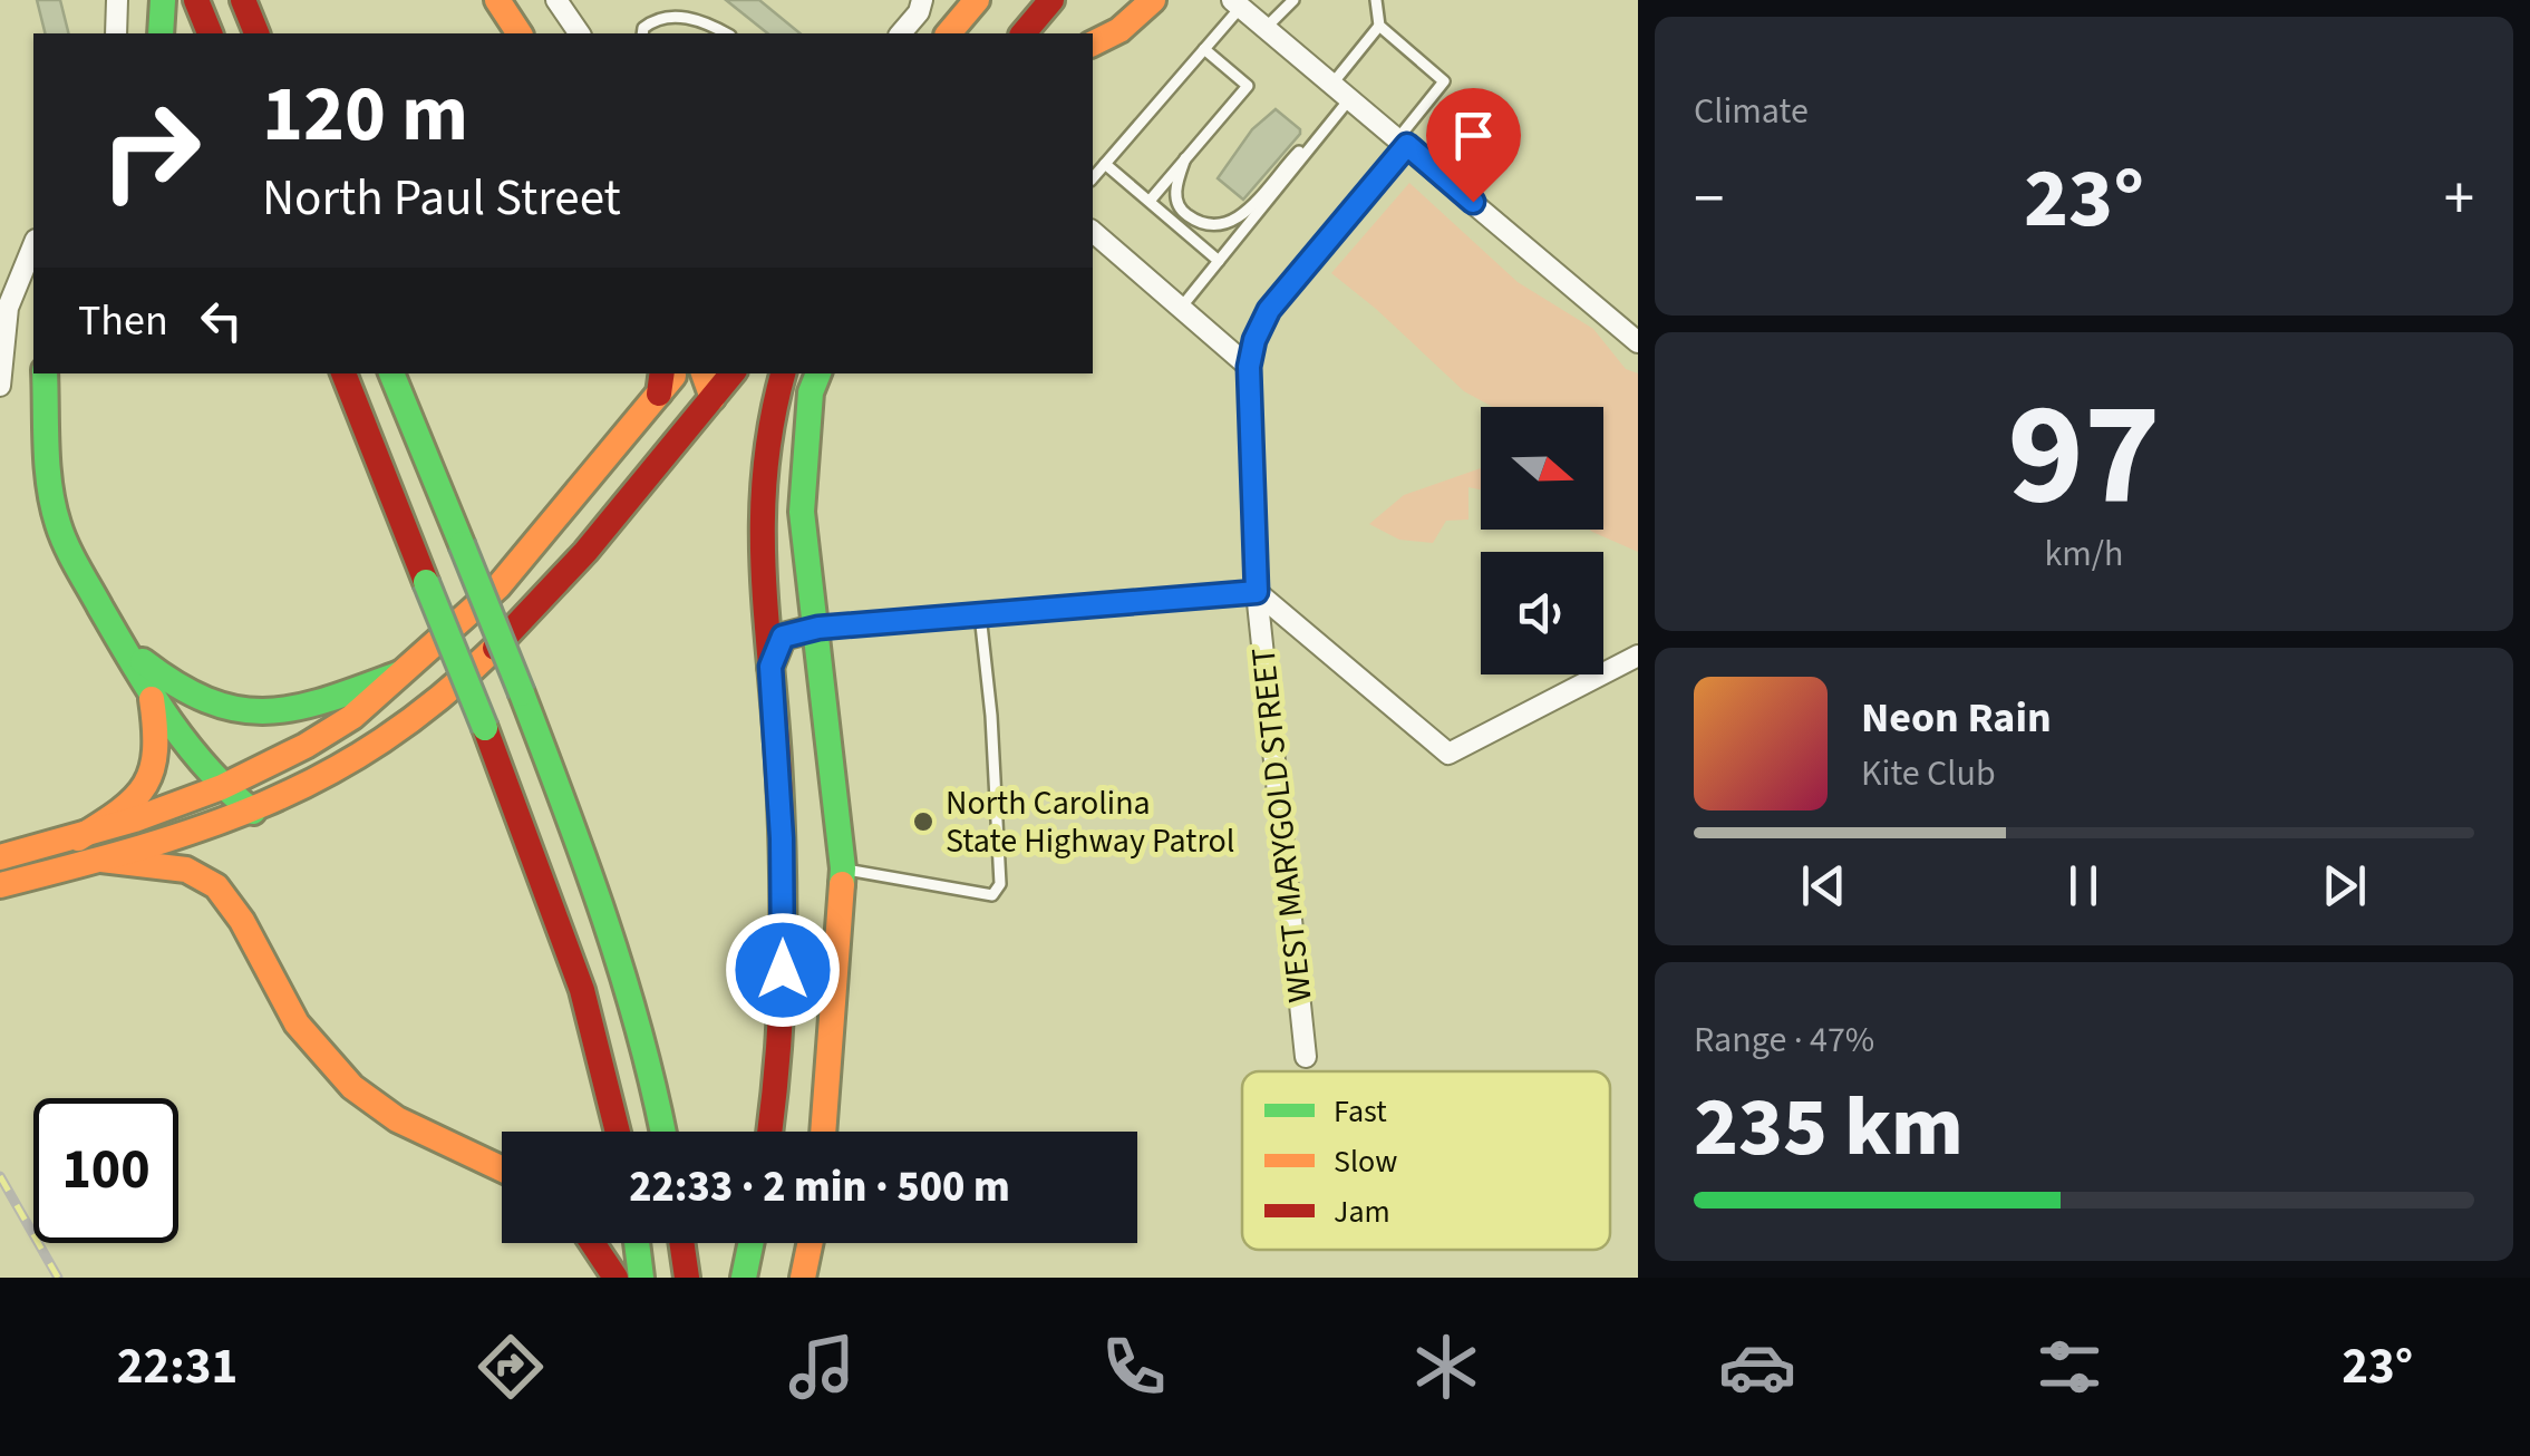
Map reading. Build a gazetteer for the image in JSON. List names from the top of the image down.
{
  "streets": {
    "street": ["WEST MARYGOLD STREET"]
  },
  "places": ["North Carolina State Highway Patrol"],
  "legend": ["Fast", "Slow", "Jam"],
  "north": "right",
  "page": {
    "tile": [
      "Climate",
      ["97", "km/h"],
      ["Range · 47%", "235 km"]
    ],
    "turn": ["120 m", "North Paul Street"],
    "heat": ["−", "23°", "+"],
    "then": "Then",
    "song": ["Neon Rain", "Kite Club"],
    "limit": "100",
    "trip": "22:33 · 2 min · 500 m",
    "tabs": ["22:31", "23°"]
  }
}
